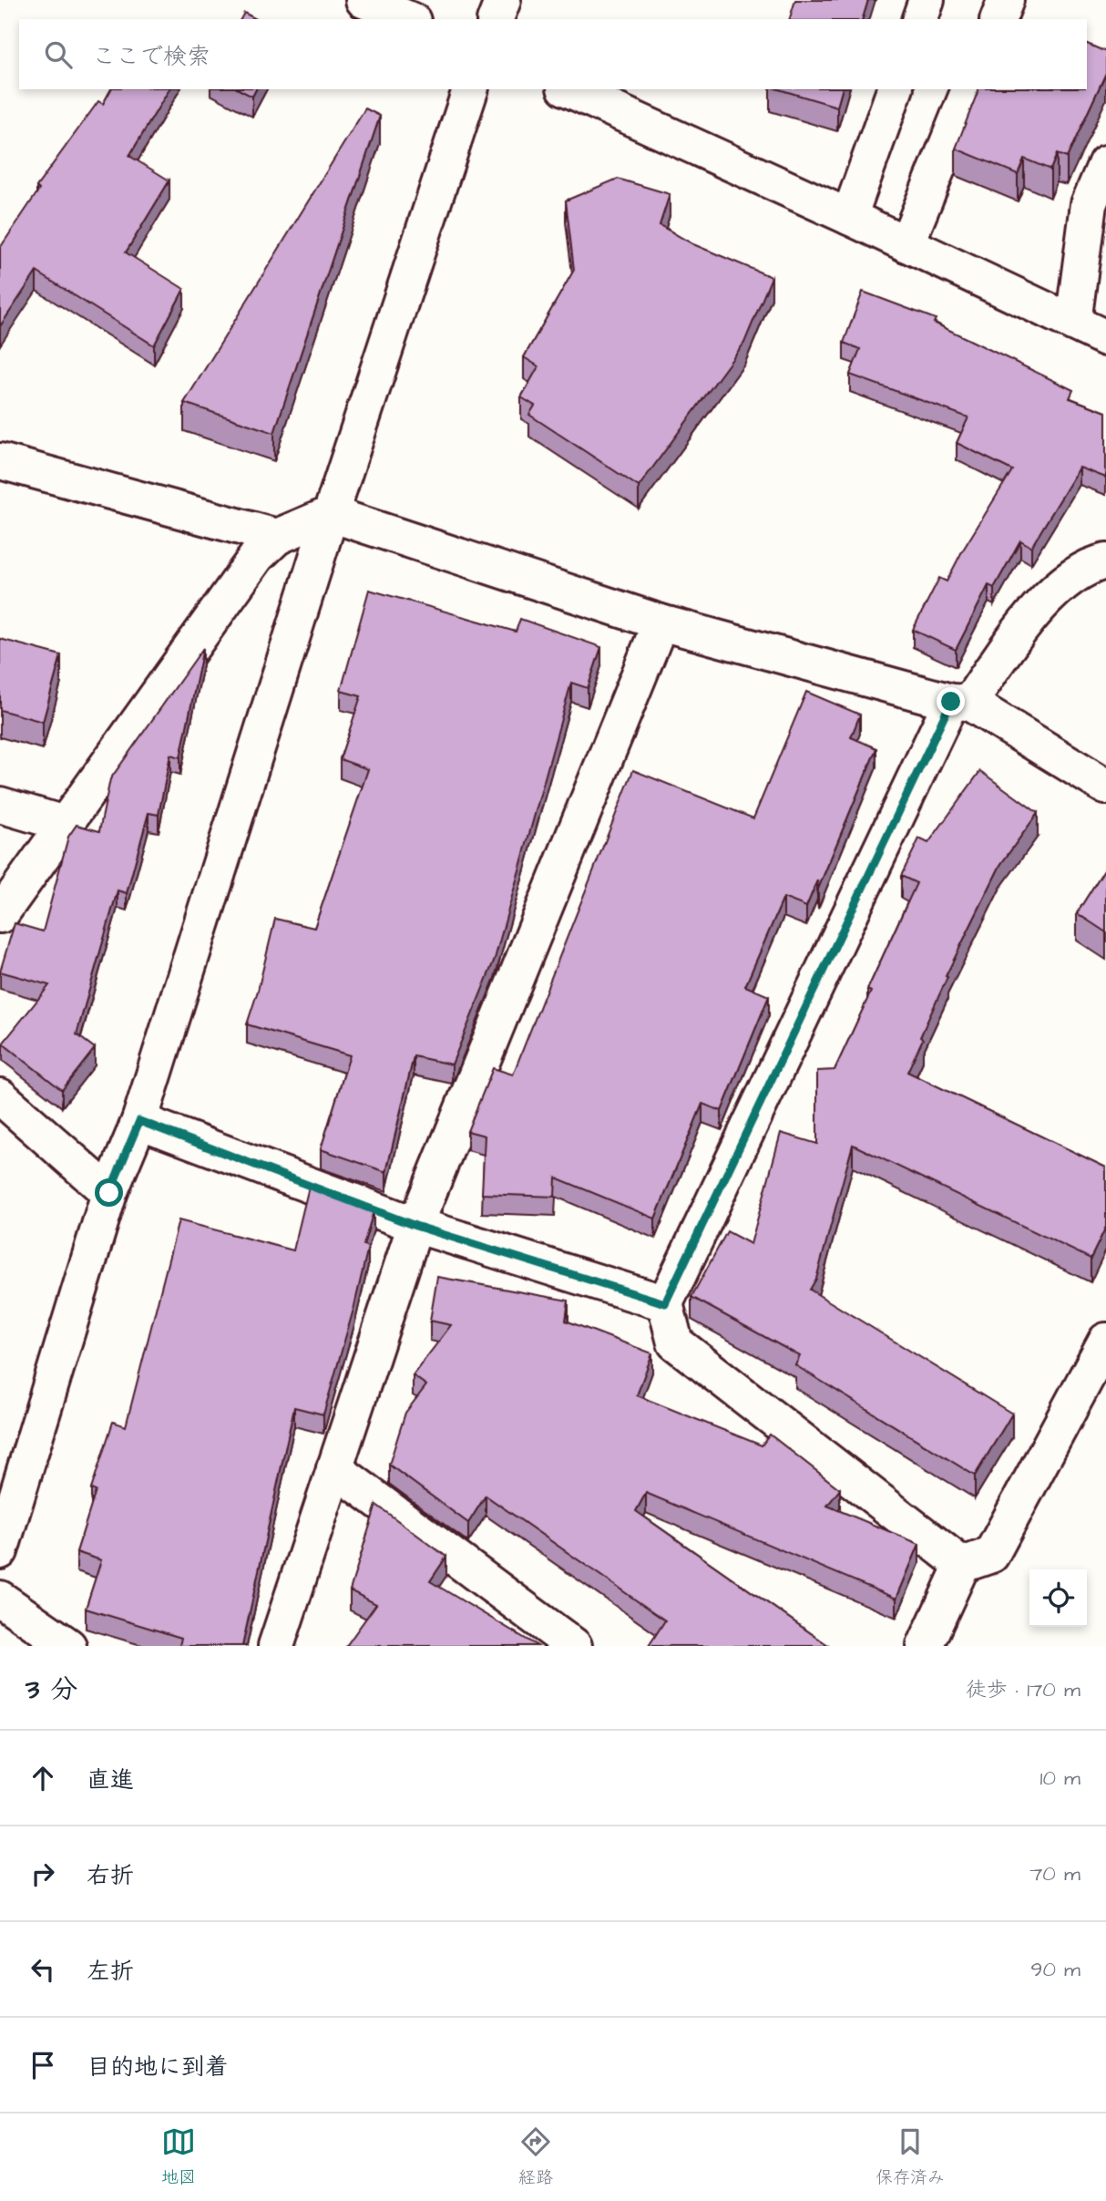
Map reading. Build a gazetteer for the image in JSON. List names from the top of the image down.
{
  "page": {
    "search": "ここで検索",
    "heading": ["3 分", "徒歩 · 170 m"],
    "list": [
      ["直進", "10 m"],
      ["右折", "70 m"],
      ["左折", "90 m"],
      "目的地に到着"
    ],
    "nav": ["地図", "経路", "保存済み"]
  }
}
